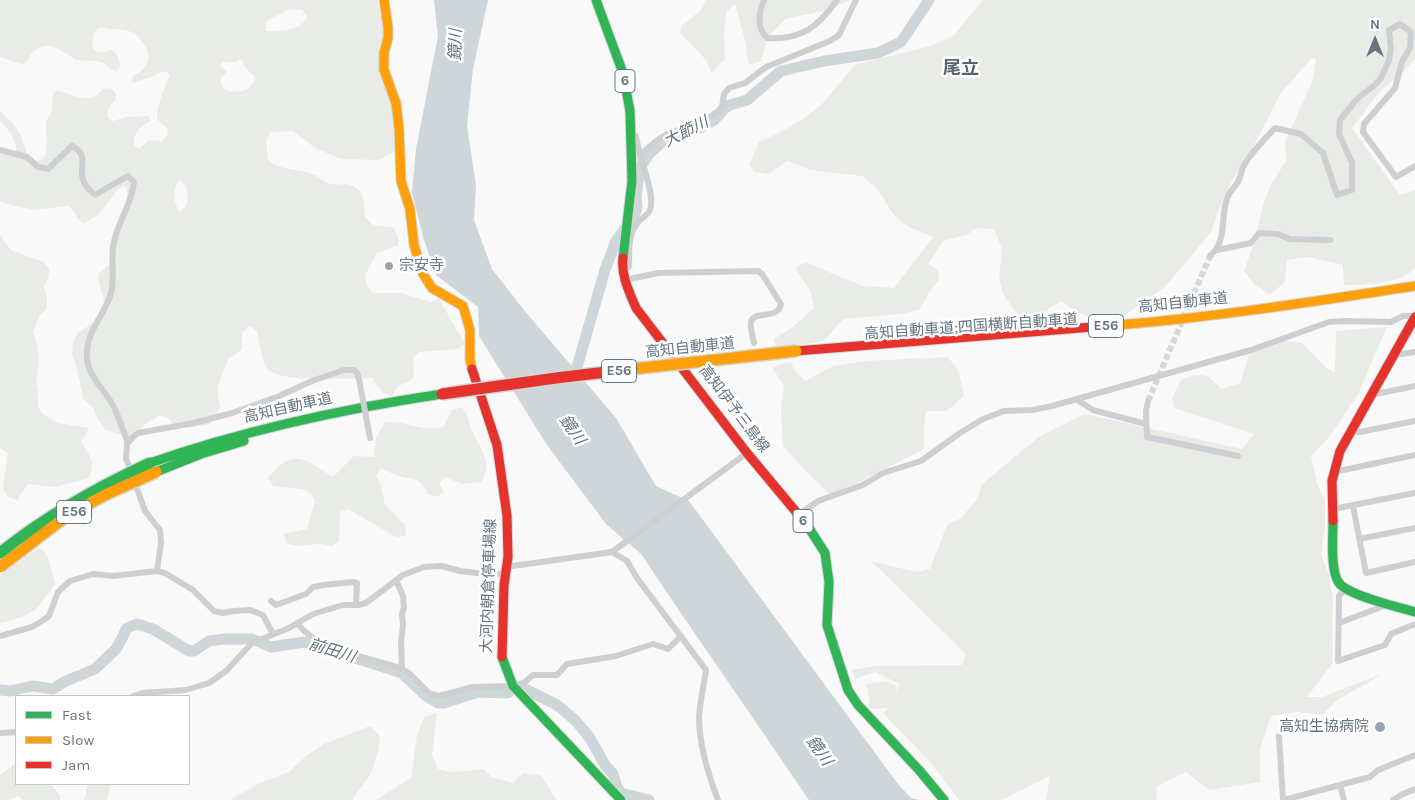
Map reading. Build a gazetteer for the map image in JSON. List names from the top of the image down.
{
  "streets": {
    "main road": [
      "6",
      "高知自動車道",
      "E56",
      "高知自動車道;四国横断自動車道",
      "高知伊予三島線",
      "大河内朝倉停車場線"
    ]
  },
  "crossings": [
    ["高知自動車道", "高知自動車道;四国横断自動車道"]
  ],
  "districts": ["尾立"],
  "water": ["鏡川", "大節川", "前田川"],
  "places": ["宗安寺", "高知生協病院"],
  "legend": ["Fast", "Slow", "Jam"],
  "north": "top"
}
